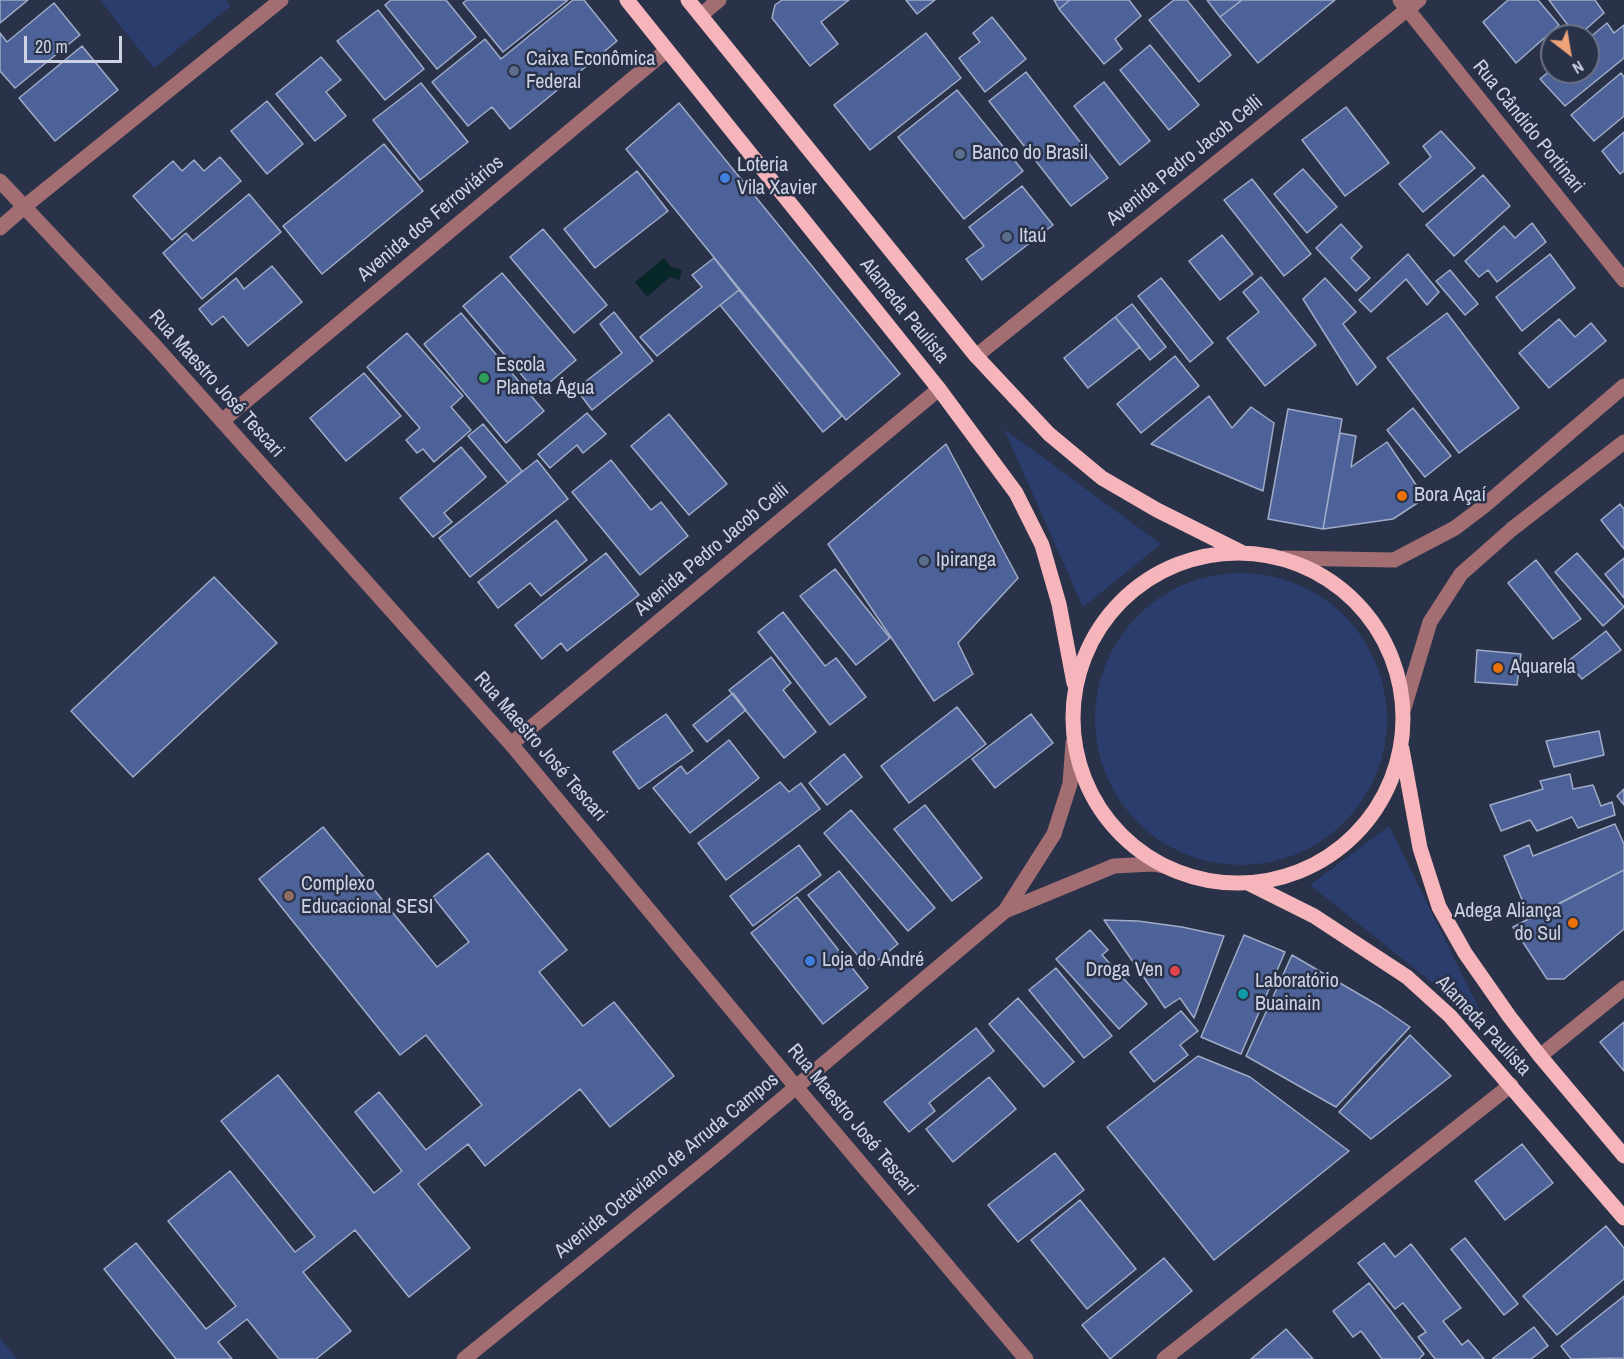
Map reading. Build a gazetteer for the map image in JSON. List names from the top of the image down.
{
  "streets": {
    "main road": ["Alameda Paulista"],
    "street": [
      "Rua Cândido Portinari",
      "Avenida Pedro Jacob Celli",
      "Avenida dos Ferroviários",
      "Rua Maestro José Tescari",
      "Avenida Octaviano de Arruda Campos"
    ]
  },
  "crossings": [
    ["Rua Cândido Portinari", "Avenida Pedro Jacob Celli"],
    ["Avenida Pedro Jacob Celli", "Alameda Paulista"],
    ["Avenida Pedro Jacob Celli", "Rua Maestro José Tescari"],
    ["Avenida dos Ferroviários", "Alameda Paulista"],
    ["Avenida dos Ferroviários", "Rua Maestro José Tescari"],
    ["Rua Maestro José Tescari", "Avenida Octaviano de Arruda Campos"]
  ],
  "places": [
    "Caixa Econômica Federal",
    "Banco do Brasil",
    "Loteria Vila Xavier",
    "Itaú",
    "Escola Planeta Água",
    "Bora Açaí",
    "Ipiranga",
    "Aquarela",
    "Complexo Educacional SESI",
    "Adega Aliança do Sul",
    "Loja do André",
    "Droga Ven",
    "Laboratório Buainain"
  ],
  "scale_bar": "20 m",
  "north": "bottom right"
}
